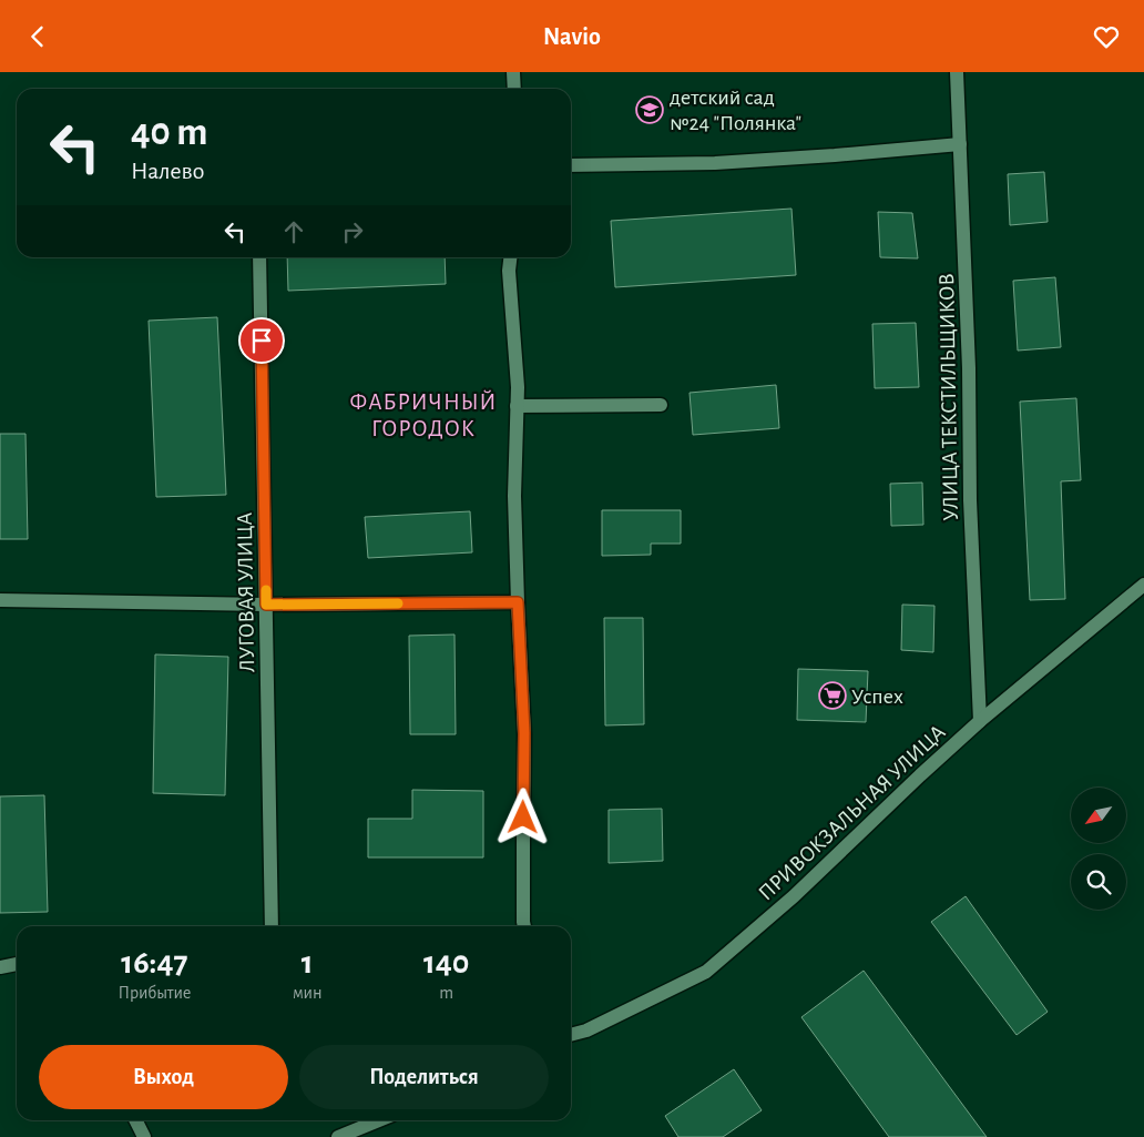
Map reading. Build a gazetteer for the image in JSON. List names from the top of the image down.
{
  "streets": {
    "street": ["УЛИЦА ТЕКСТИЛЬЩИКОВ", "ЛУГОВАЯ УЛИЦА", "ПРИВОКЗАЛЬНАЯ УЛИЦА"]
  },
  "crossings": [
    ["УЛИЦА ТЕКСТИЛЬЩИКОВ", "ПРИВОКЗАЛЬНАЯ УЛИЦА"]
  ],
  "districts": ["ФАБРИЧНЫЙ ГОРОДОК"],
  "places": {
    "school or university": ["детский сад №24 \"Полянка\""],
    "supermarket": ["Успех"]
  },
  "north": "bottom left",
  "page": {
    "header": "Navio",
    "turn": ["40 m", "Налево"],
    "eta": [
      "16:47",
      "Прибытие",
      "1",
      "мин",
      "140",
      "m"
    ],
    "buttons": ["Выход", "Поделиться"]
  }
}
